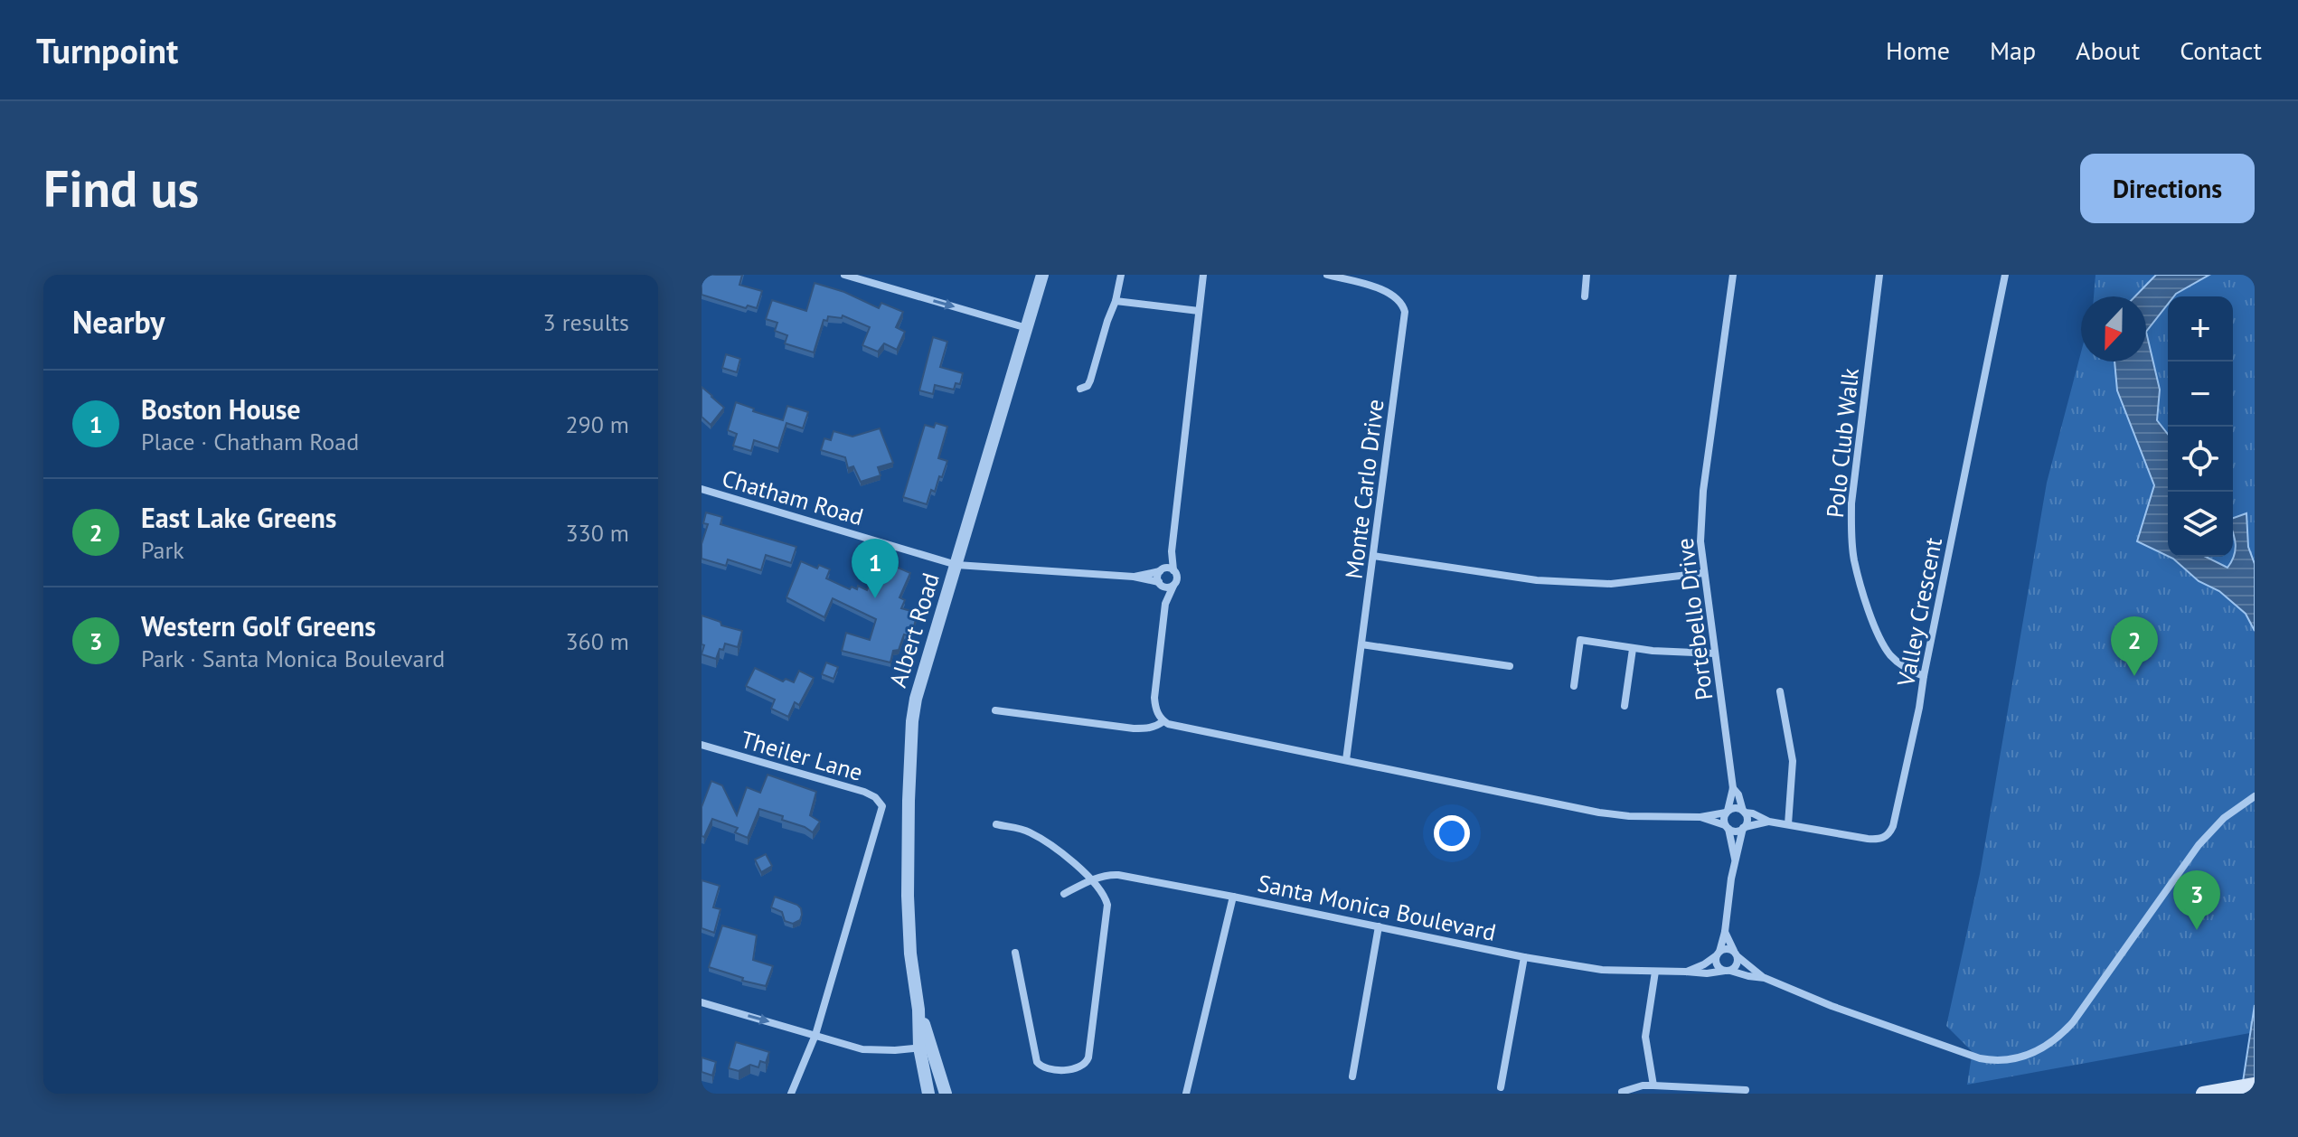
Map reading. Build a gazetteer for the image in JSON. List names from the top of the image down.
{
  "streets": {
    "street": [
      "Polo Club Walk",
      "Monte Carlo Drive",
      "Chatham Road",
      "Valley Crescent",
      "Portebello Drive",
      "Albert Road",
      "Theiler Lane",
      "Santa Monica Boulevard"
    ]
  },
  "crossings": [
    ["Polo Club Walk", "Valley Crescent"],
    ["Chatham Road", "Albert Road"],
    ["Valley Crescent", "Portebello Drive"]
  ],
  "north": "bottom",
  "page": {
    "header": "Turnpoint",
    "nav": [
      "Home",
      "Map",
      "About",
      "Contact"
    ],
    "buttons": "Directions",
    "title": "Find us",
    "heading": ["Nearby", "3 results"],
    "map_buttons": ["+", "−"],
    "list": [
      {
        "mark": "1",
        "name": "Boston House",
        "note": "Place · Chatham Road",
        "value": "290 m"
      },
      {
        "mark": "2",
        "name": "East Lake Greens",
        "note": "Park",
        "value": "330 m"
      },
      {
        "mark": "3",
        "name": "Western Golf Greens",
        "note": "Park · Santa Monica Boulevard",
        "value": "360 m"
      }
    ],
    "pins": ["1", "2", "3"]
  }
}
